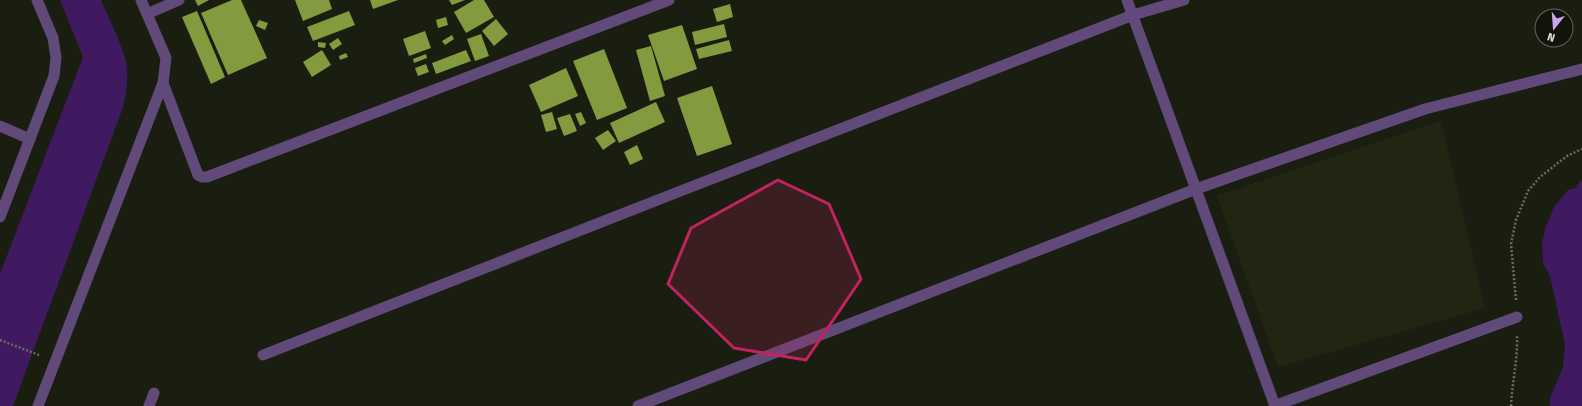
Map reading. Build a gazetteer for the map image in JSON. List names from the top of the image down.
{
  "north": "bottom"
}
